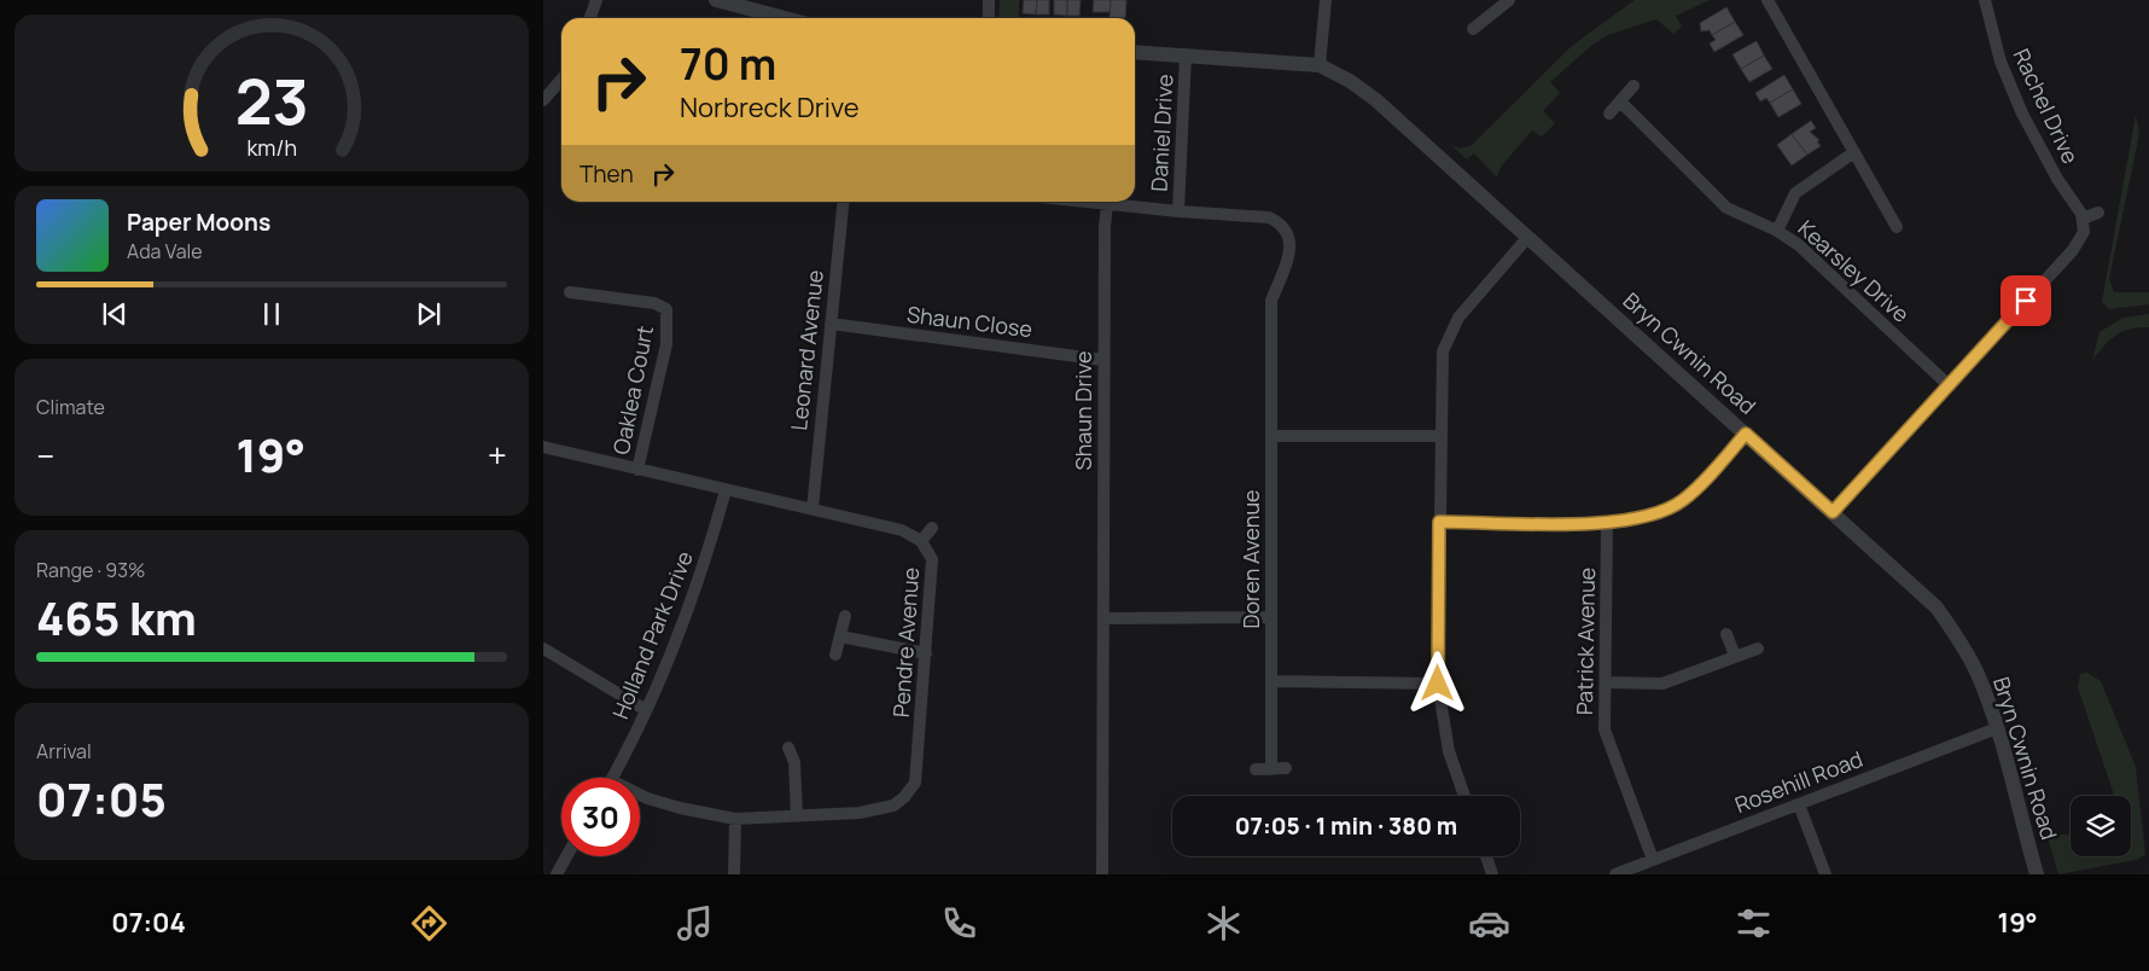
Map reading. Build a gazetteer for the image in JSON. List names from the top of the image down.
{
  "streets": {
    "street": [
      "Rachel Drive",
      "Daniel Drive",
      "Kearsley Drive",
      "Shaun Close",
      "Leonard Avenue",
      "Bryn Cwnin Road",
      "Oaklea Court",
      "Shaun Drive",
      "Doren Avenue",
      "Holland Park Drive",
      "Patrick Avenue",
      "Pendre Avenue",
      "Rosehill Road"
    ]
  },
  "crossings": [
    ["Daniel Drive", "Bryn Cwnin Road"],
    ["Daniel Drive", "Doren Avenue"],
    ["Shaun Close", "Leonard Avenue"],
    ["Shaun Close", "Shaun Drive"],
    ["Leonard Avenue", "Pendre Avenue"],
    ["Bryn Cwnin Road", "Rosehill Road"],
    ["Oaklea Court", "Pendre Avenue"],
    ["Shaun Drive", "Doren Avenue"],
    ["Holland Park Drive", "Pendre Avenue"],
    ["Patrick Avenue", "Rosehill Road"]
  ],
  "page": {
    "turn": ["70 m", "Norbreck Drive"],
    "then": "Then",
    "song": ["Paper Moons", "Ada Vale"],
    "tile": [
      "Climate",
      ["Range · 93%", "465 km"],
      ["Arrival", "07:05"]
    ],
    "heat": ["−", "19°", "+"],
    "limit": "30",
    "trip": "07:05 · 1 min · 380 m",
    "tabs": ["07:04", "19°"],
    "gauge": ["23", "km/h"]
  }
}
